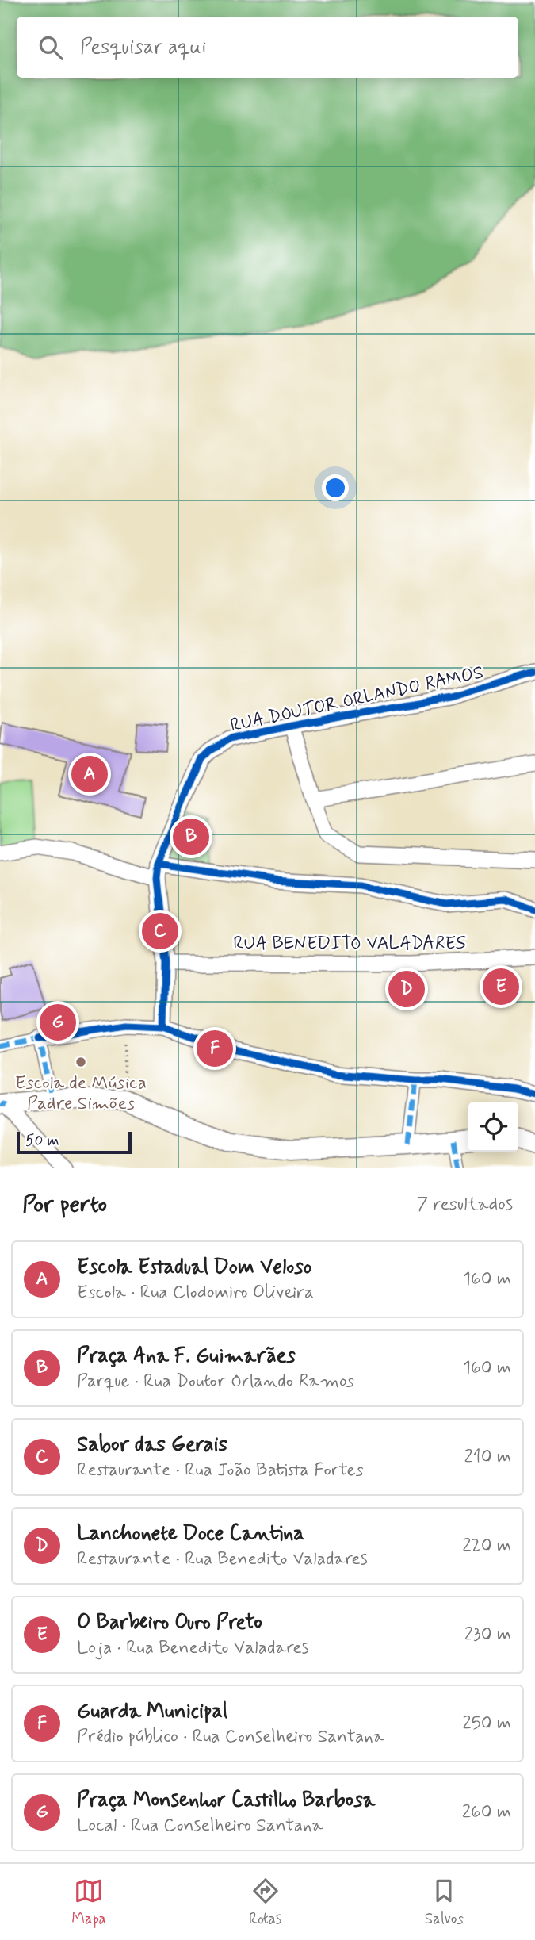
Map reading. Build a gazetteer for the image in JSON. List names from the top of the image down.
{
  "streets": {
    "street": ["RUA DOUTOR ORLANDO RAMOS", "RUA BENEDITO VALADARES"]
  },
  "places": ["Escola de Música Padre Simões"],
  "scale_bar": "50 m",
  "page": {
    "search": "Pesquisar aqui",
    "pins": [
      "A",
      "B",
      "C",
      "E",
      "D",
      "G",
      "F"
    ],
    "scale": "50 m",
    "heading": ["Por perto", "7 resultados"],
    "list": [
      {
        "mark": "A",
        "name": "Escola Estadual Dom Veloso",
        "note": "Escola · Rua Clodomiro Oliveira",
        "value": "160 m"
      },
      {
        "mark": "B",
        "name": "Praça Ana F. Guimarães",
        "note": "Parque · Rua Doutor Orlando Ramos",
        "value": "160 m"
      },
      {
        "mark": "C",
        "name": "Sabor das Gerais",
        "note": "Restaurante · Rua João Batista Fortes",
        "value": "210 m"
      },
      {
        "mark": "D",
        "name": "Lanchonete Doce Cantina",
        "note": "Restaurante · Rua Benedito Valadares",
        "value": "220 m"
      },
      {
        "mark": "E",
        "name": "O Barbeiro Ouro Preto",
        "note": "Loja · Rua Benedito Valadares",
        "value": "230 m"
      },
      {
        "mark": "F",
        "name": "Guarda Municipal",
        "note": "Prédio público · Rua Conselheiro Santana",
        "value": "250 m"
      },
      {
        "mark": "G",
        "name": "Praça Monsenhor Castilho Barbosa",
        "note": "Local · Rua Conselheiro Santana",
        "value": "260 m"
      }
    ],
    "nav": ["Mapa", "Rotas", "Salvos"]
  }
}
